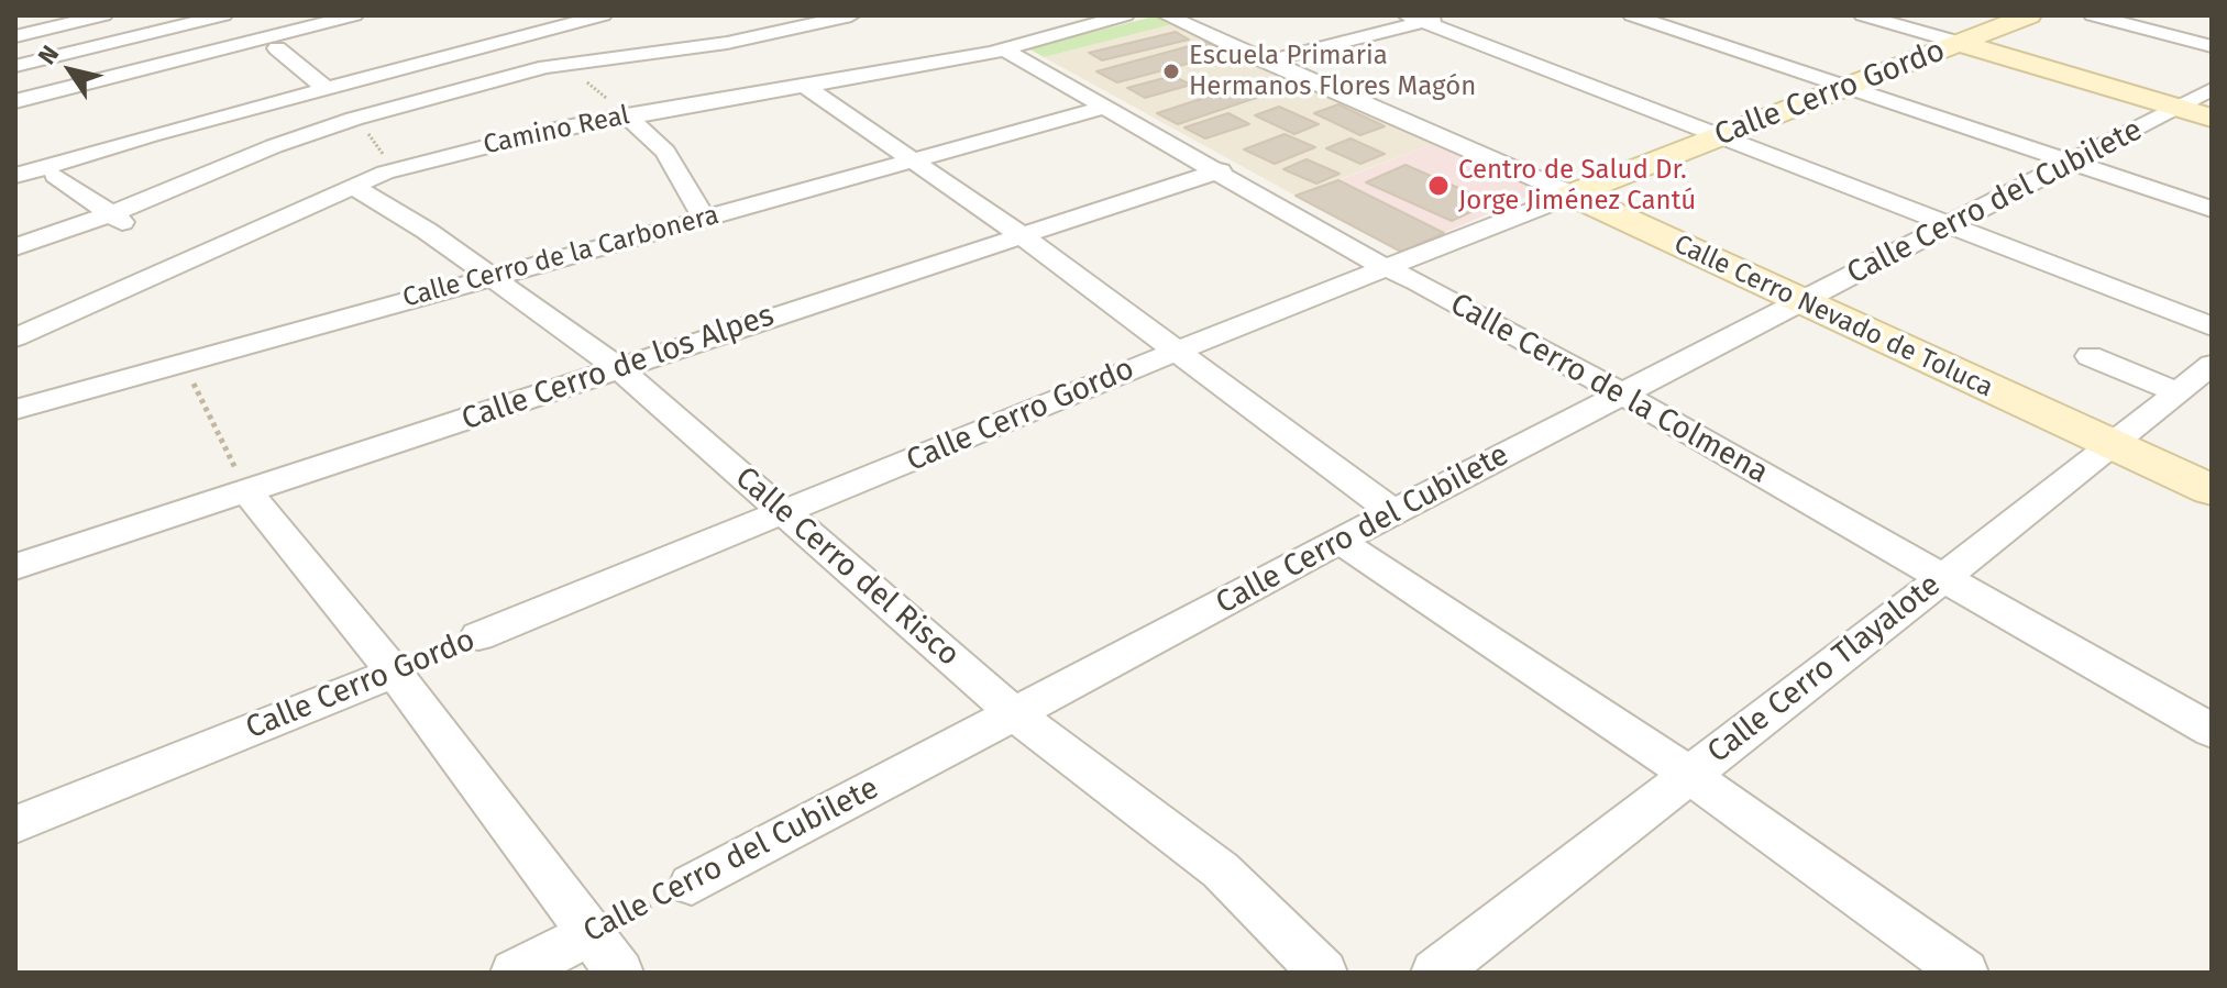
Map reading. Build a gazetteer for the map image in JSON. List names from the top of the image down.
{
  "streets": {
    "street": [
      "Calle Cerro Gordo",
      "Camino Real",
      "Calle Cerro del Cubilete",
      "Calle Cerro de la Carbonera",
      "Calle Cerro Nevado de Toluca",
      "Calle Cerro de los Alpes",
      "Calle Cerro de la Colmena",
      "Calle Cerro del Risco",
      "Calle Cerro Tlayalote"
    ]
  },
  "crossings": [
    ["Calle Cerro Gordo", "Calle Cerro Nevado de Toluca"],
    ["Calle Cerro Gordo", "Calle Cerro de la Colmena"],
    ["Calle Cerro Gordo", "Calle Cerro del Risco"],
    ["Camino Real", "Calle Cerro de la Colmena"],
    ["Camino Real", "Calle Cerro del Risco"],
    ["Calle Cerro del Cubilete", "Calle Cerro Nevado de Toluca"],
    ["Calle Cerro del Cubilete", "Calle Cerro de la Colmena"],
    ["Calle Cerro del Cubilete", "Calle Cerro del Risco"],
    ["Calle Cerro de la Carbonera", "Calle Cerro de la Colmena"],
    ["Calle Cerro de la Carbonera", "Calle Cerro del Risco"],
    ["Calle Cerro Nevado de Toluca", "Calle Cerro Tlayalote"],
    ["Calle Cerro de los Alpes", "Calle Cerro de la Colmena"],
    ["Calle Cerro de los Alpes", "Calle Cerro del Risco"],
    ["Calle Cerro de la Colmena", "Calle Cerro Tlayalote"]
  ],
  "places": ["Escuela Primaria Hermanos Flores Magón", "Centro de Salud Dr. Jorge Jiménez Cantú"],
  "north": "top left"
}
